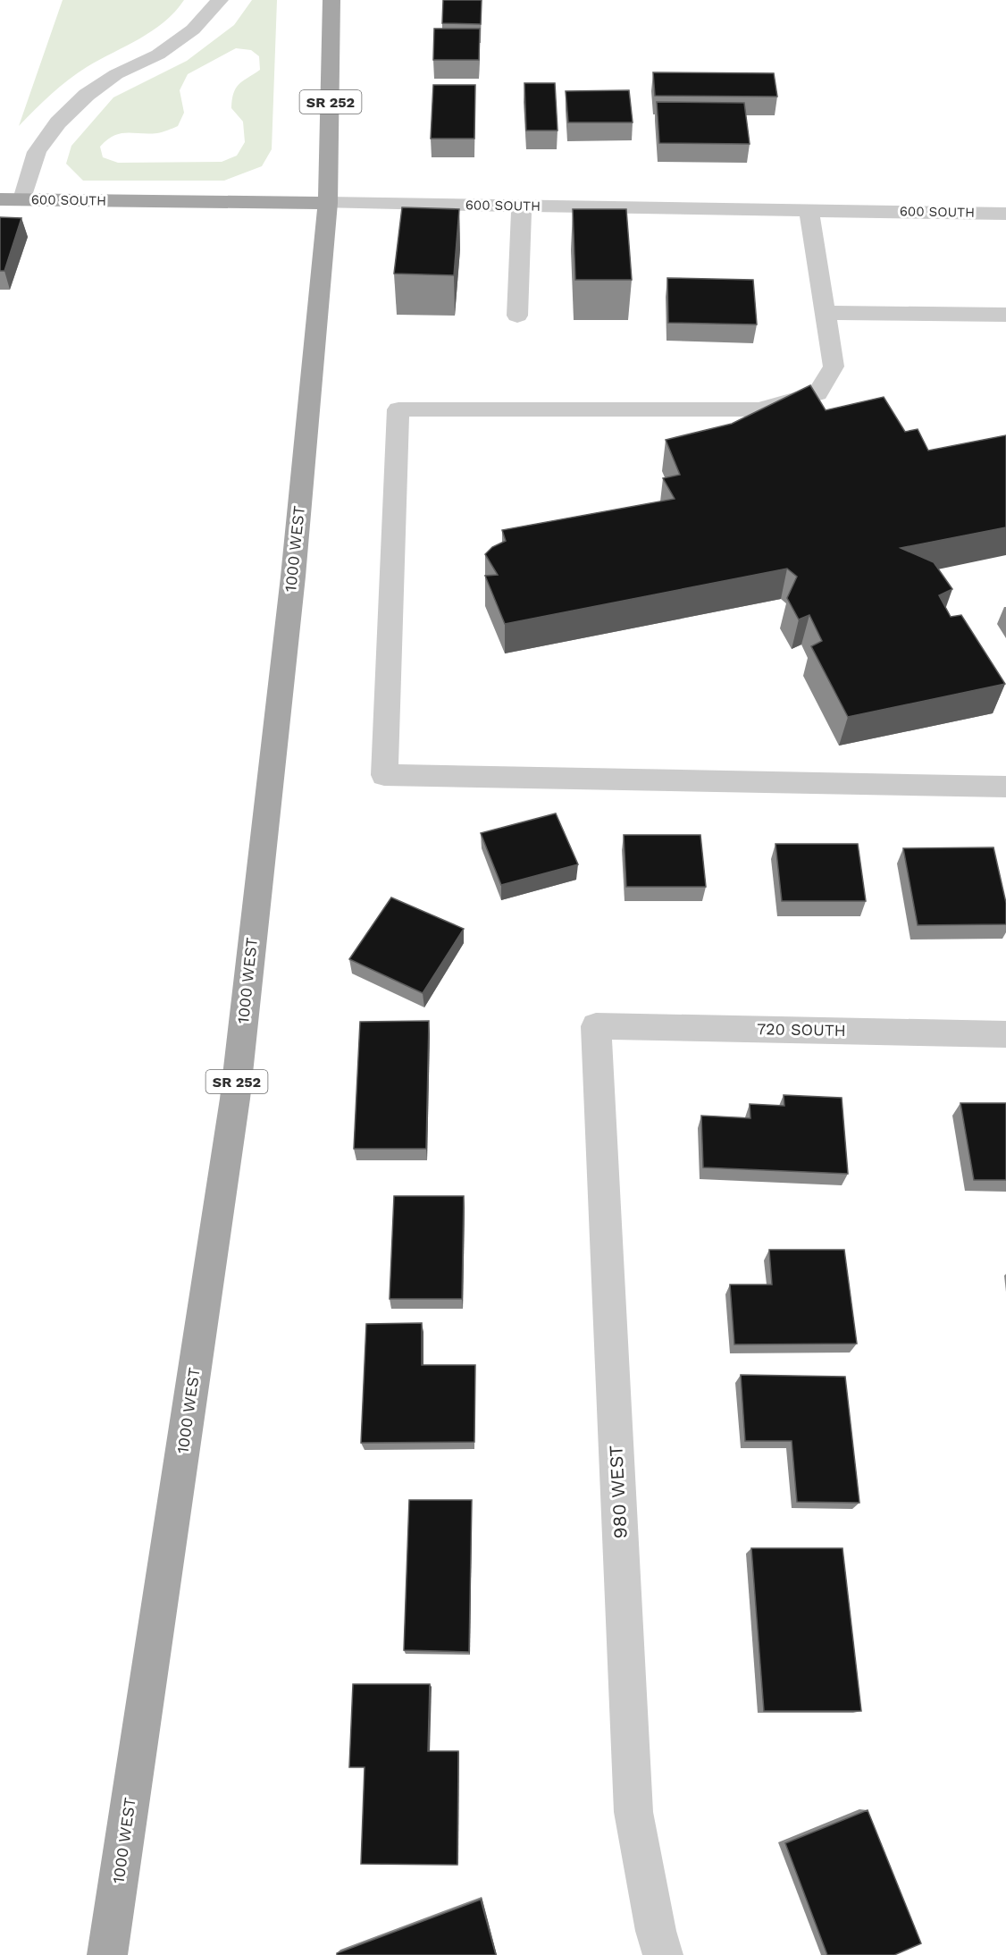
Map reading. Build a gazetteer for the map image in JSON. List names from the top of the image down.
{
  "streets": {
    "main road": ["SR 252", "600 SOUTH", "1000 WEST"],
    "street": ["720 SOUTH", "980 WEST"]
  },
  "crossings": [
    ["600 SOUTH", "1000 WEST"],
    ["720 SOUTH", "980 WEST"]
  ]
}
